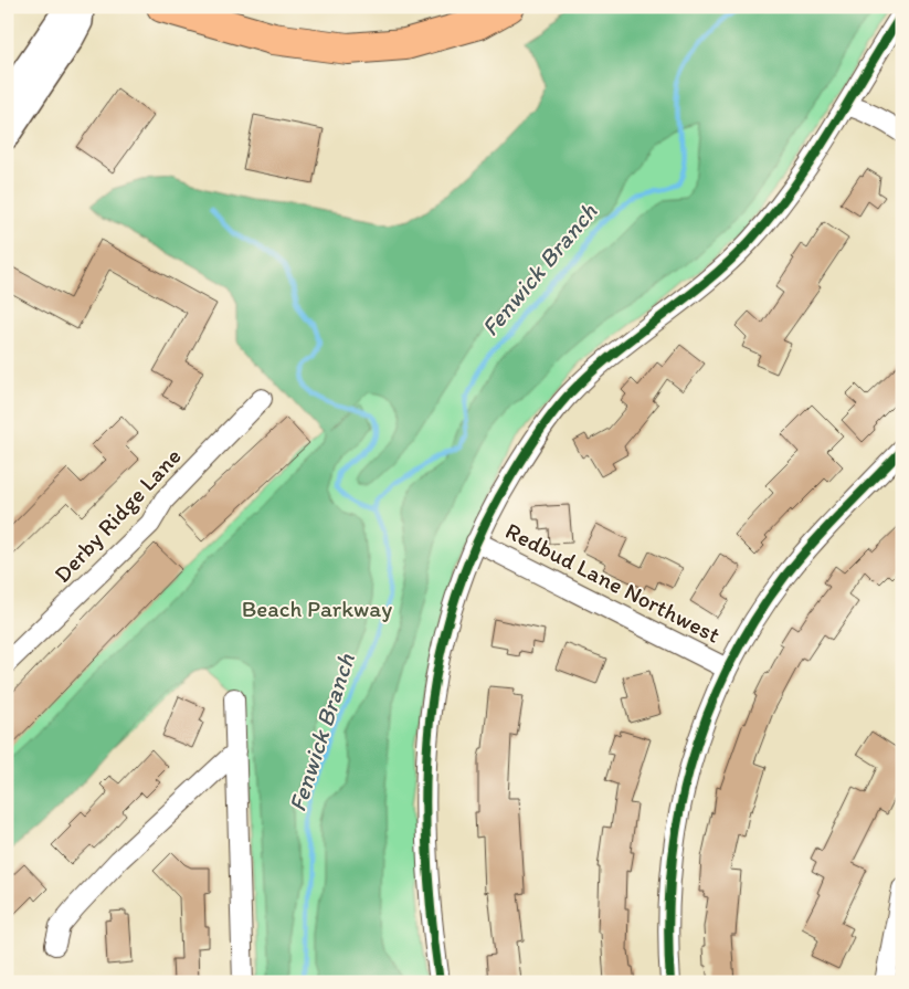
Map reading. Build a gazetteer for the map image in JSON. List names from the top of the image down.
{
  "streets": {
    "street": ["Derby Ridge Lane", "Redbud Lane Northwest"]
  },
  "water": ["Fenwick Branch"],
  "parks": ["Beach Parkway"]
}
